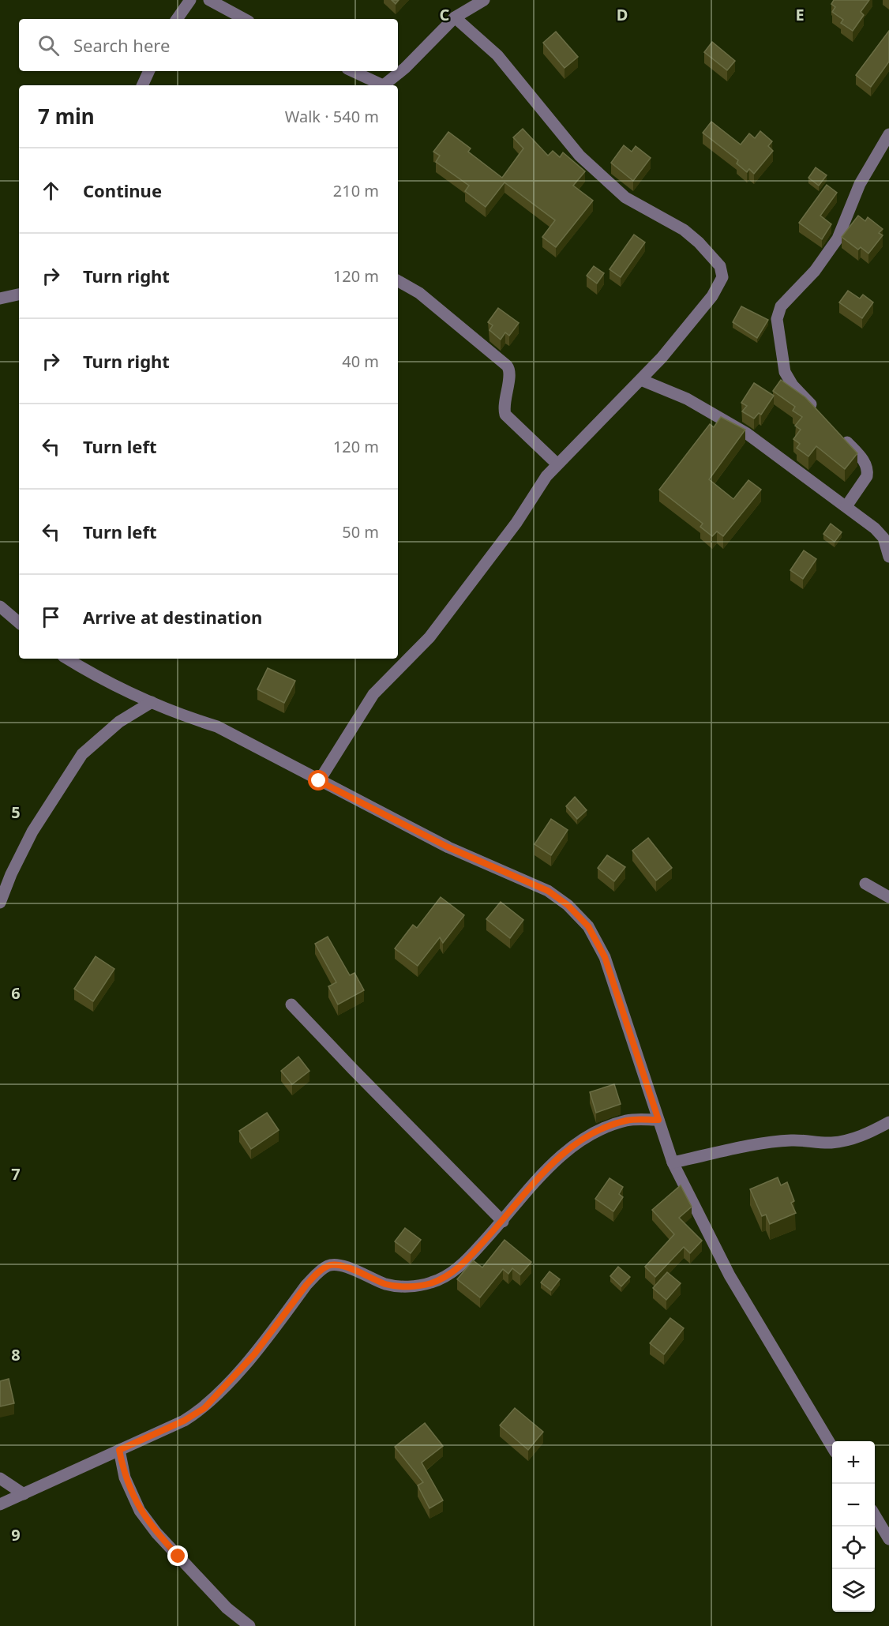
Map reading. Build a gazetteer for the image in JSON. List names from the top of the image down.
{
  "page": {
    "search": "Search here",
    "heading": ["7 min", "Walk · 540 m"],
    "list": [
      ["Continue", "210 m"],
      ["Turn right", "120 m"],
      ["Turn right", "40 m"],
      ["Turn left", "120 m"],
      ["Turn left", "50 m"],
      "Arrive at destination"
    ],
    "map_buttons": ["+", "−"]
  },
  "grid": {
    "columns": ["C", "D", "E"],
    "rows": [
      "5",
      "6",
      "7",
      "8",
      "9"
    ]
  }
}
